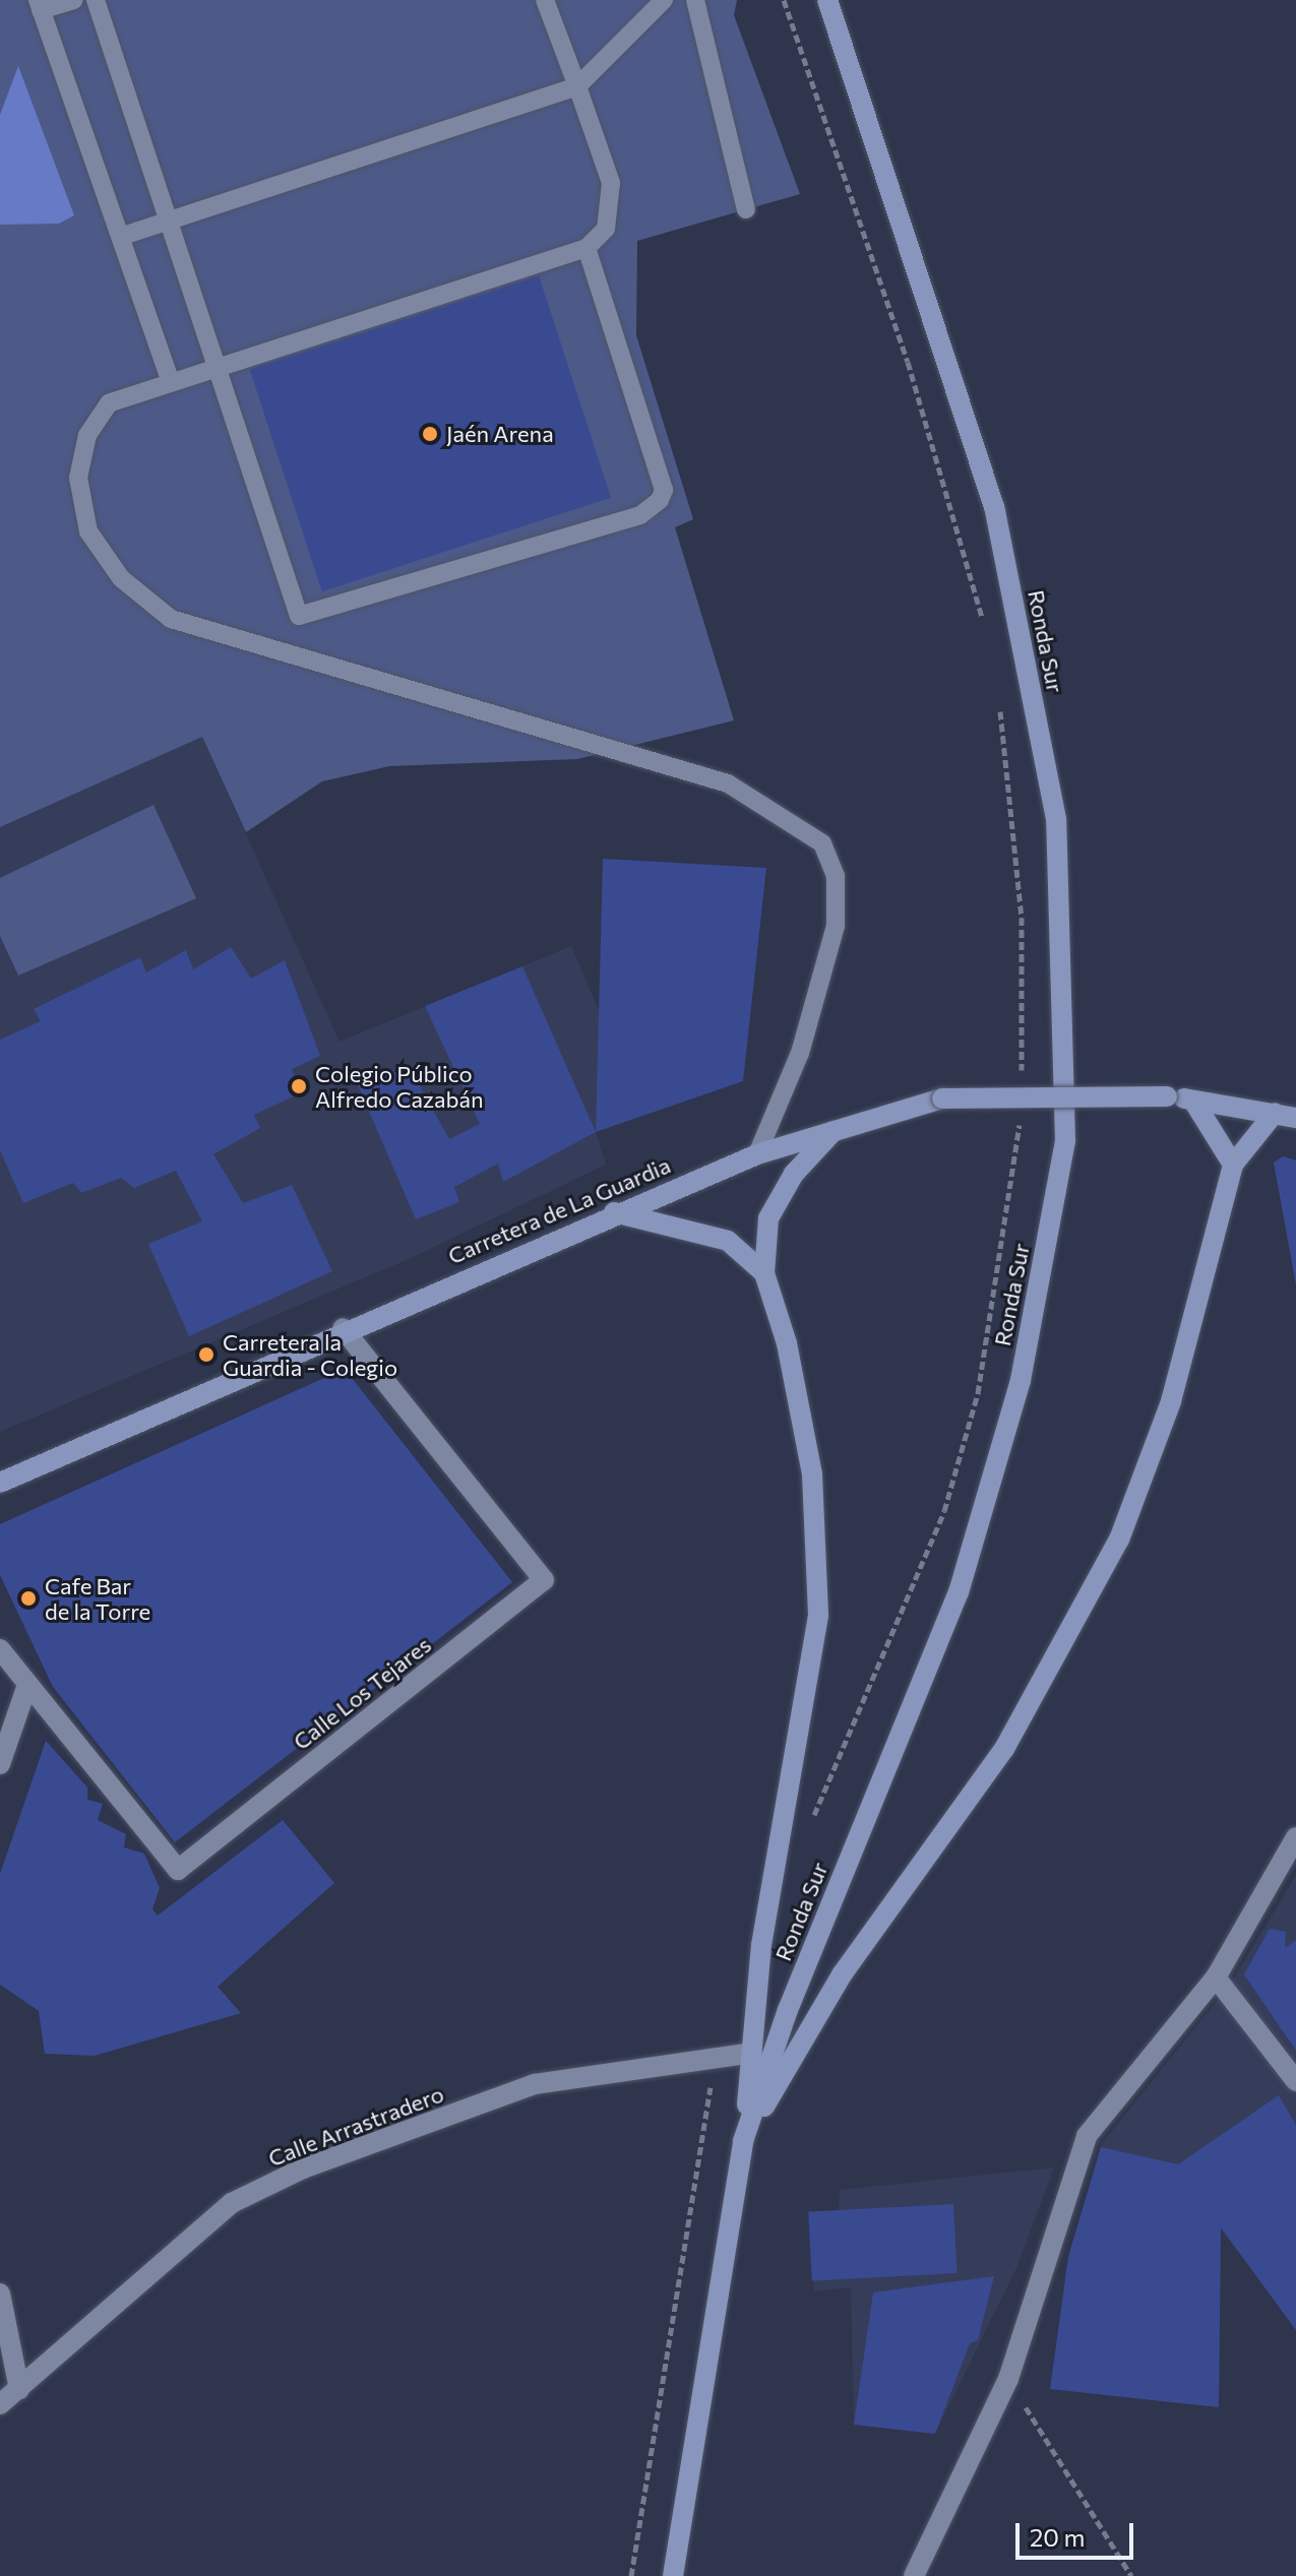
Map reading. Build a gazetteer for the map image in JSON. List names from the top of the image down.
{
  "streets": {
    "main road": ["Ronda Sur", "Carretera de La Guardia"],
    "street": ["Calle Los Tejares", "Calle Arrastradero"]
  },
  "crossings": [
    ["Carretera de La Guardia", "Calle Los Tejares"]
  ],
  "places": [
    "Jaén Arena",
    "Colegio Público Alfredo Cazabán",
    "Carretera la Guardia - Colegio",
    "Cafe Bar de la Torre"
  ],
  "scale_bar": "20 m"
}
